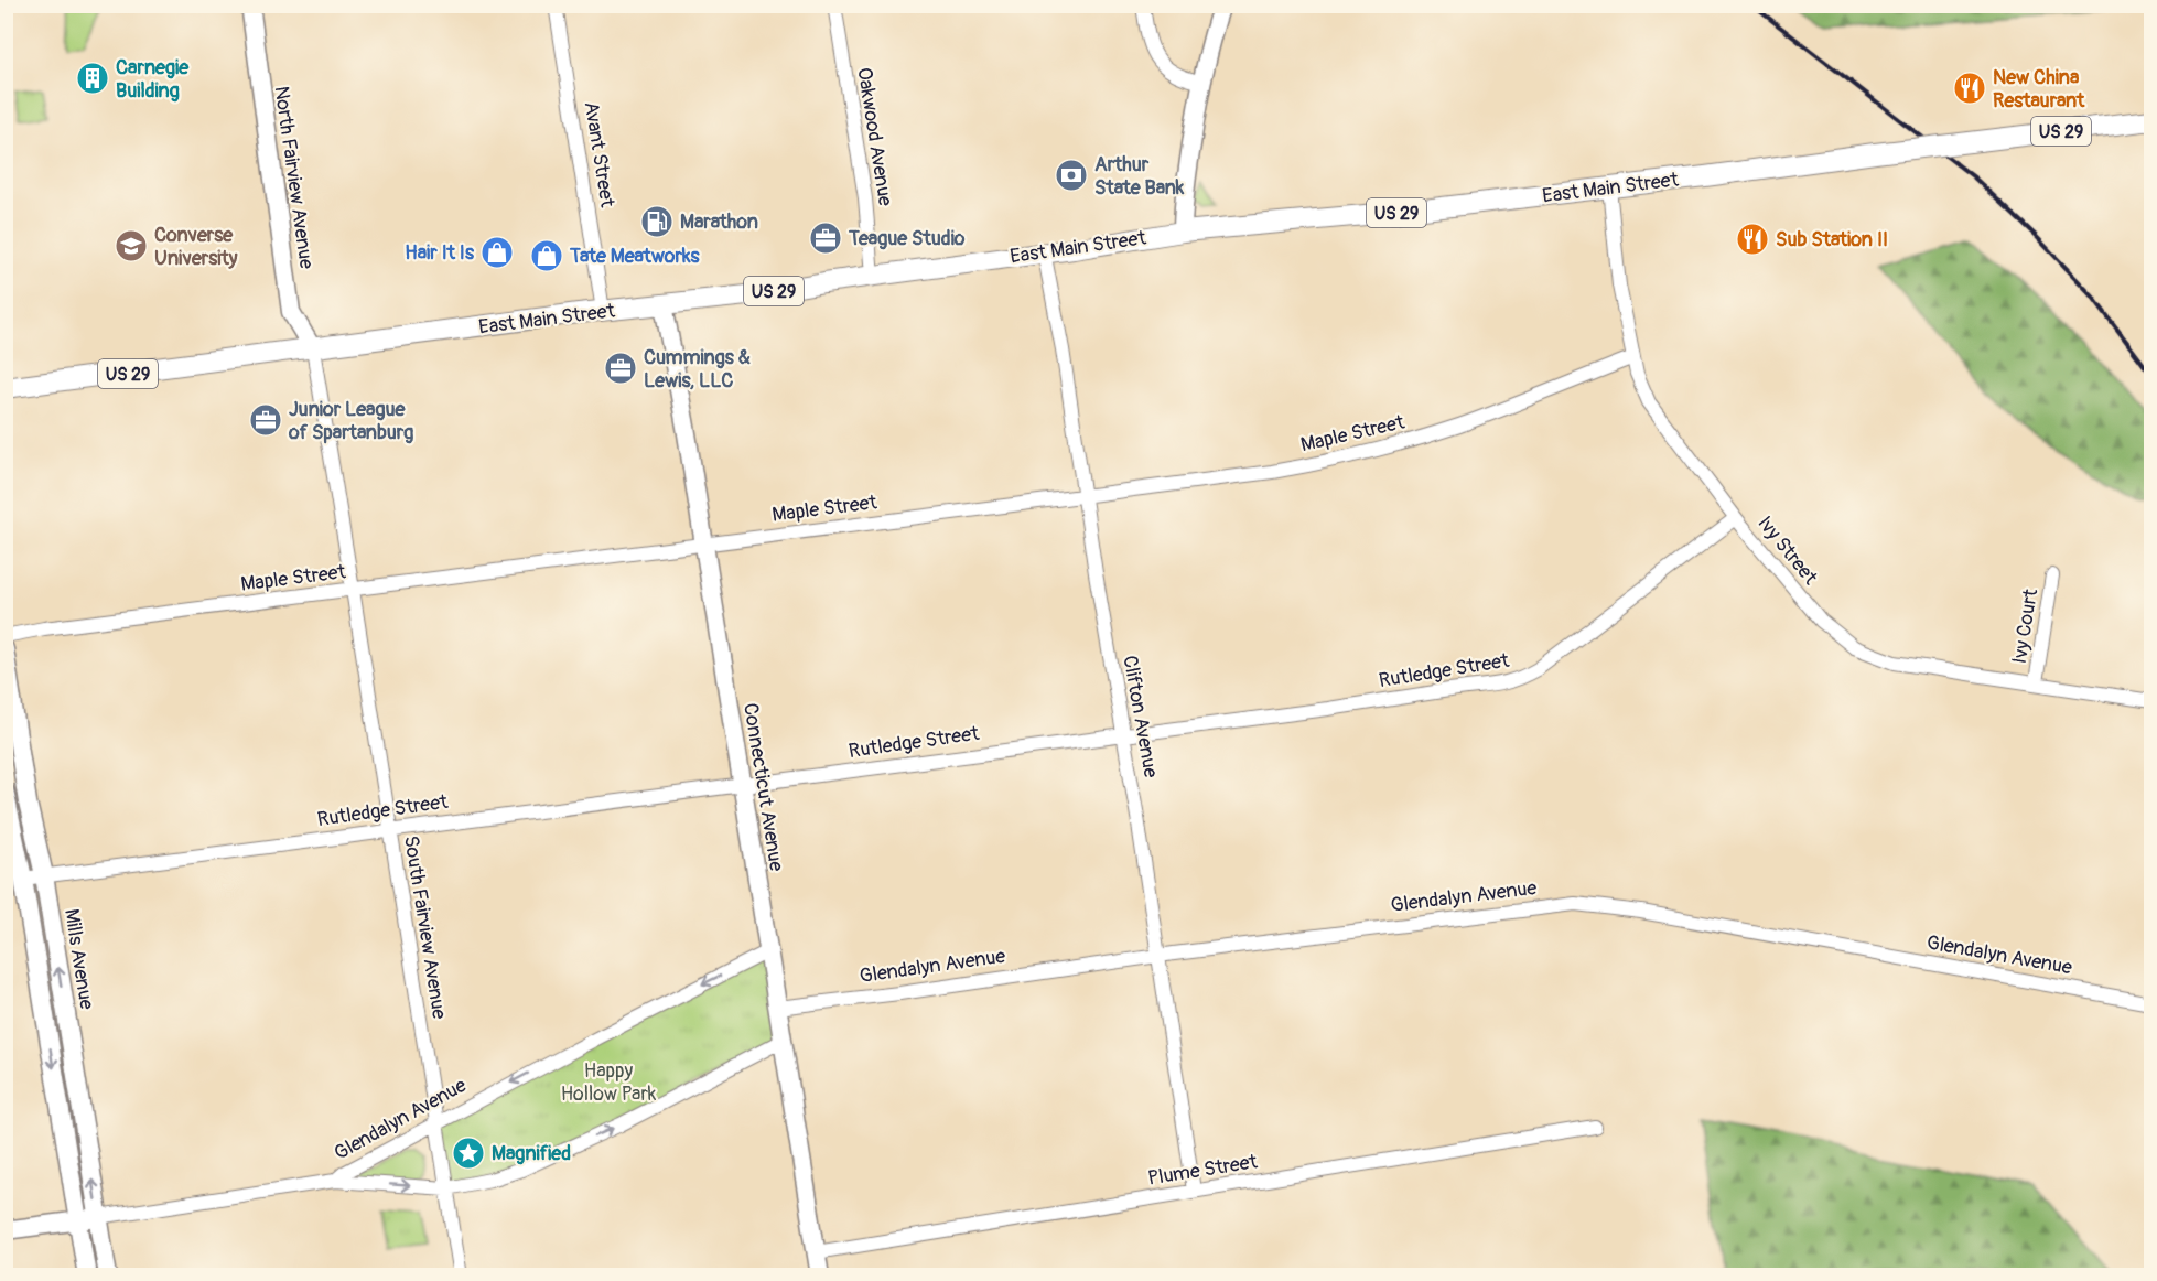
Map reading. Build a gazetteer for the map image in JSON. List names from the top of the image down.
{
  "streets": {
    "main road": ["US 29", "East Main Street"],
    "street": [
      "Oakwood Avenue",
      "Avant Street",
      "North Fairview Avenue",
      "Maple Street",
      "Ivy Street",
      "Ivy Court",
      "Rutledge Street",
      "Clifton Avenue",
      "Connecticut Avenue",
      "Glendalyn Avenue",
      "South Fairview Avenue",
      "Mills Avenue",
      "Plume Street"
    ]
  },
  "crossings": [
    ["Oakwood Avenue", "East Main Street"],
    ["Avant Street", "East Main Street"],
    ["North Fairview Avenue", "East Main Street"],
    ["North Fairview Avenue", "South Fairview Avenue"],
    ["East Main Street", "Ivy Street"],
    ["East Main Street", "Clifton Avenue"],
    ["East Main Street", "Connecticut Avenue"],
    ["East Main Street", "South Fairview Avenue"],
    ["Maple Street", "Ivy Street"],
    ["Maple Street", "Clifton Avenue"],
    ["Maple Street", "Connecticut Avenue"],
    ["Maple Street", "South Fairview Avenue"],
    ["Ivy Street", "Ivy Court"],
    ["Ivy Street", "Rutledge Street"],
    ["Rutledge Street", "Clifton Avenue"],
    ["Rutledge Street", "Connecticut Avenue"],
    ["Rutledge Street", "South Fairview Avenue"],
    ["Rutledge Street", "Mills Avenue"],
    ["Clifton Avenue", "Glendalyn Avenue"],
    ["Clifton Avenue", "Plume Street"],
    ["Connecticut Avenue", "Glendalyn Avenue"],
    ["Connecticut Avenue", "Plume Street"],
    ["Glendalyn Avenue", "South Fairview Avenue"],
    ["Glendalyn Avenue", "Mills Avenue"]
  ],
  "parks": ["Happy Hollow Park"],
  "places": {
    "building": ["Carnegie Building"],
    "restaurant": ["New China Restaurant", "Sub Station II"],
    "bank": ["Arthur State Bank"],
    "fuel station": ["Marathon"],
    "office": ["Teague Studio", "Cummings & Lewis, LLC", "Junior League of Spartanburg"],
    "school or university": ["Converse University"],
    "shop": ["Hair It Is", "Tate Meatworks"],
    "place": ["Magnified"]
  }
}
